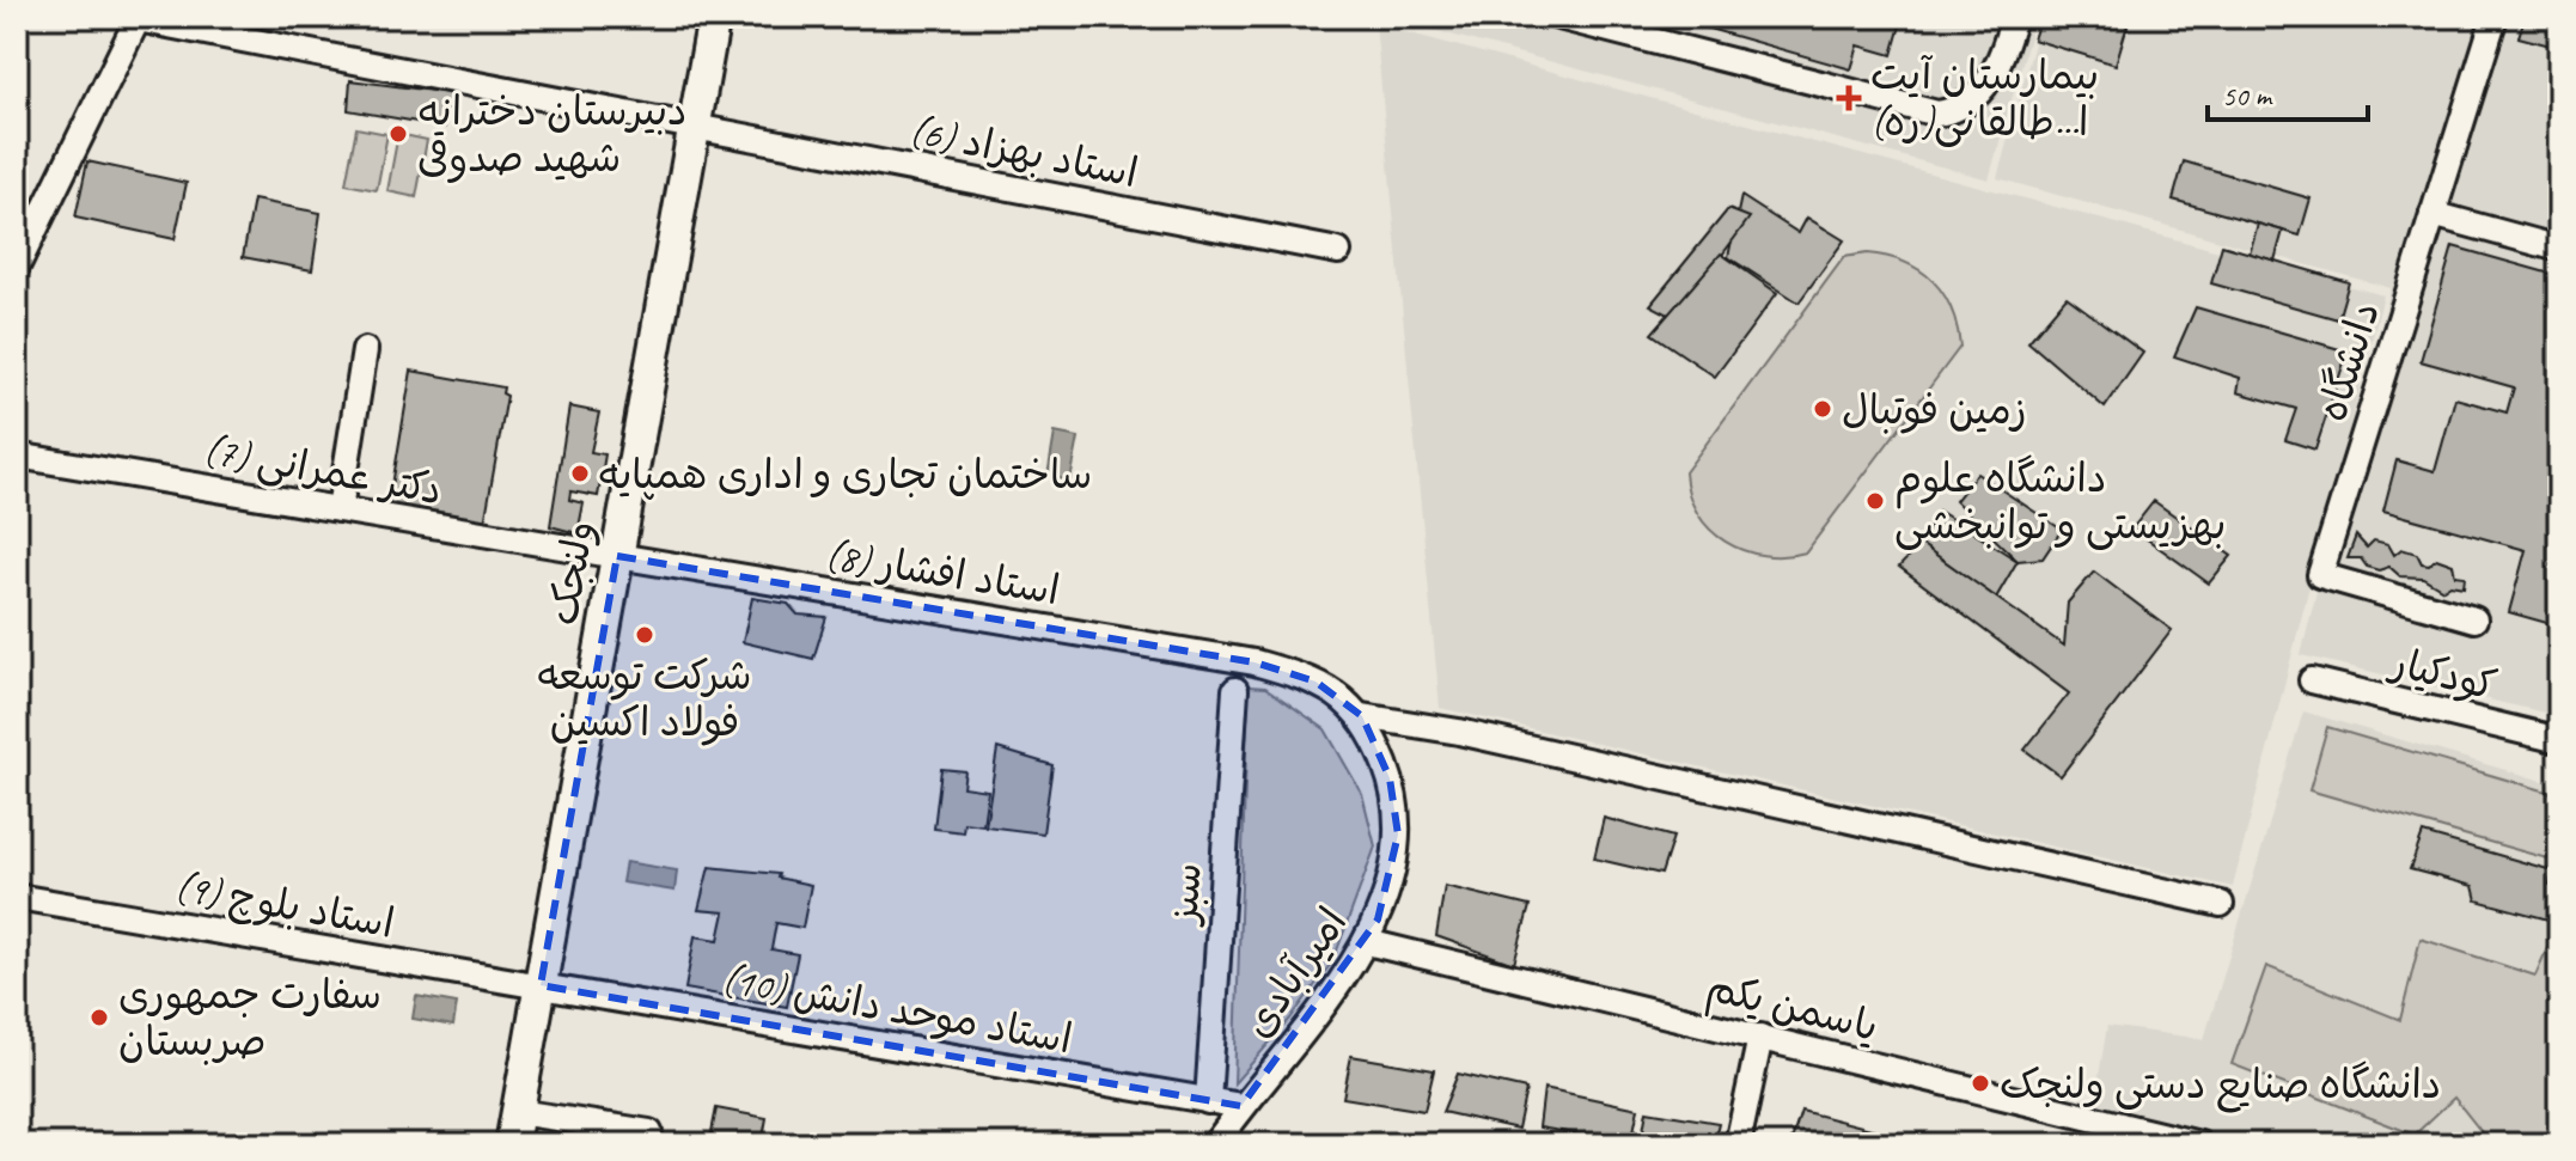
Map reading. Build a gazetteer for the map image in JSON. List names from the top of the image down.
{
  "streets": {
    "main road": ["ولنجک"],
    "street": [
      "استاد بهزاد (6)",
      "دانشگاه",
      "دکتر عمرانی (7)",
      "استاد افشار (8)",
      "کودکیار",
      "سبز",
      "استاد بلوچ (9)",
      "امیرآبادی",
      "یاسمن یکم",
      "استاد موحد دانش (10)"
    ]
  },
  "crossings": [
    ["استاد بهزاد (6)", "ولنجک"],
    ["دکتر عمرانی (7)", "استاد افشار (8)"],
    ["دکتر عمرانی (7)", "ولنجک"],
    ["استاد افشار (8)", "ولنجک"],
    ["استاد افشار (8)", "امیرآبادی"],
    ["ولنجک", "استاد بلوچ (9)"],
    ["ولنجک", "استاد موحد دانش (10)"],
    ["سبز", "استاد موحد دانش (10)"],
    ["استاد بلوچ (9)", "استاد موحد دانش (10)"],
    ["امیرآبادی", "یاسمن یکم"],
    ["امیرآبادی", "استاد موحد دانش (10)"]
  ],
  "places": {
    "health": ["بیمارستان آیت ا...طالقانی(ره)"],
    "other": [
      "دبیرستان دخترانه شهید صدوقی",
      "زمین فوتبال",
      "ساختمان تجاری و اداری همپایه",
      "دانشگاه علوم بهزیستی و توانبخشی",
      "شرکت توسعه فولاد اکسین",
      "سفارت جمهوری صربستان",
      "دانشگاه صنایع دستى ولنجک"
    ]
  },
  "scale_bar": "50 m"
}
